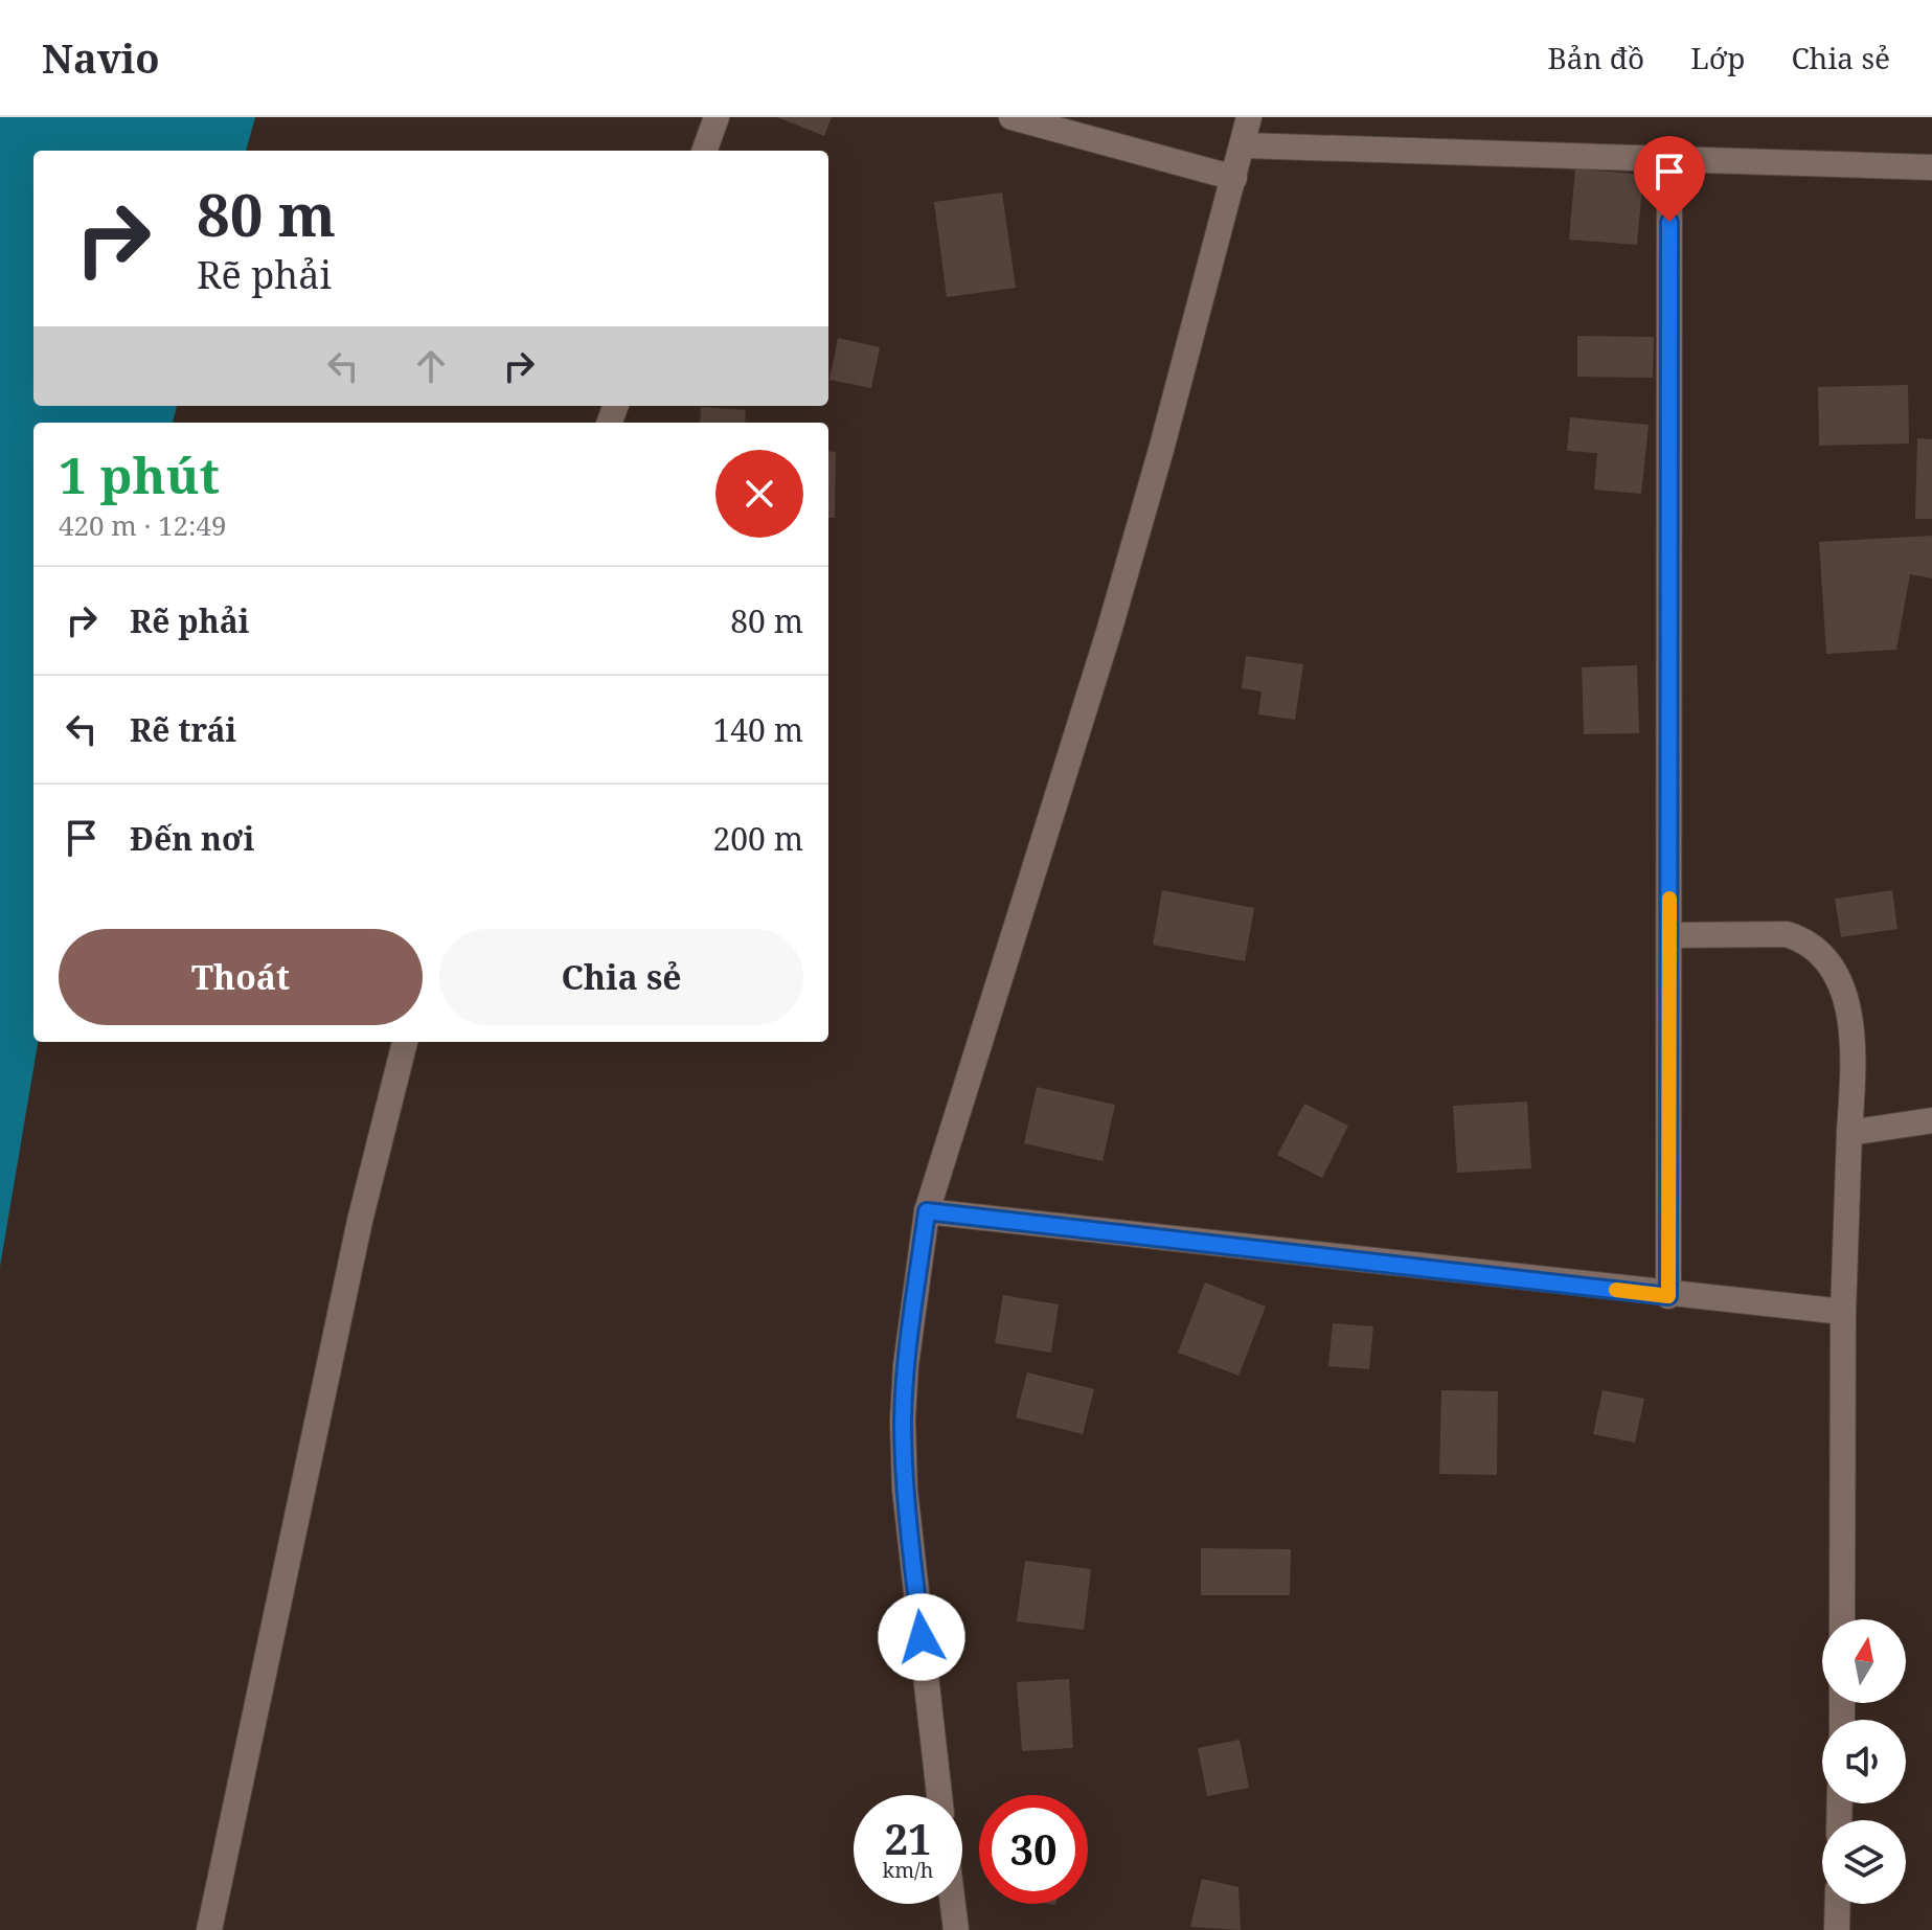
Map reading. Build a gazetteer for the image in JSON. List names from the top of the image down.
{
  "north": "top",
  "page": {
    "header": "Navio",
    "nav": ["Bản đồ", "Lớp", "Chia sẻ"],
    "turn": ["80 m", "Rẽ phải"],
    "heading": ["1 phút", "420 m · 12:49"],
    "list": [
      {
        "name": "Rẽ phải",
        "value": "80 m"
      },
      {
        "name": "Rẽ trái",
        "value": "140 m"
      },
      {
        "name": "Đến nơi",
        "value": "200 m"
      }
    ],
    "buttons": ["Thoát", "Chia sẻ"],
    "speed": "21 km/h",
    "limit": "30"
  }
}
